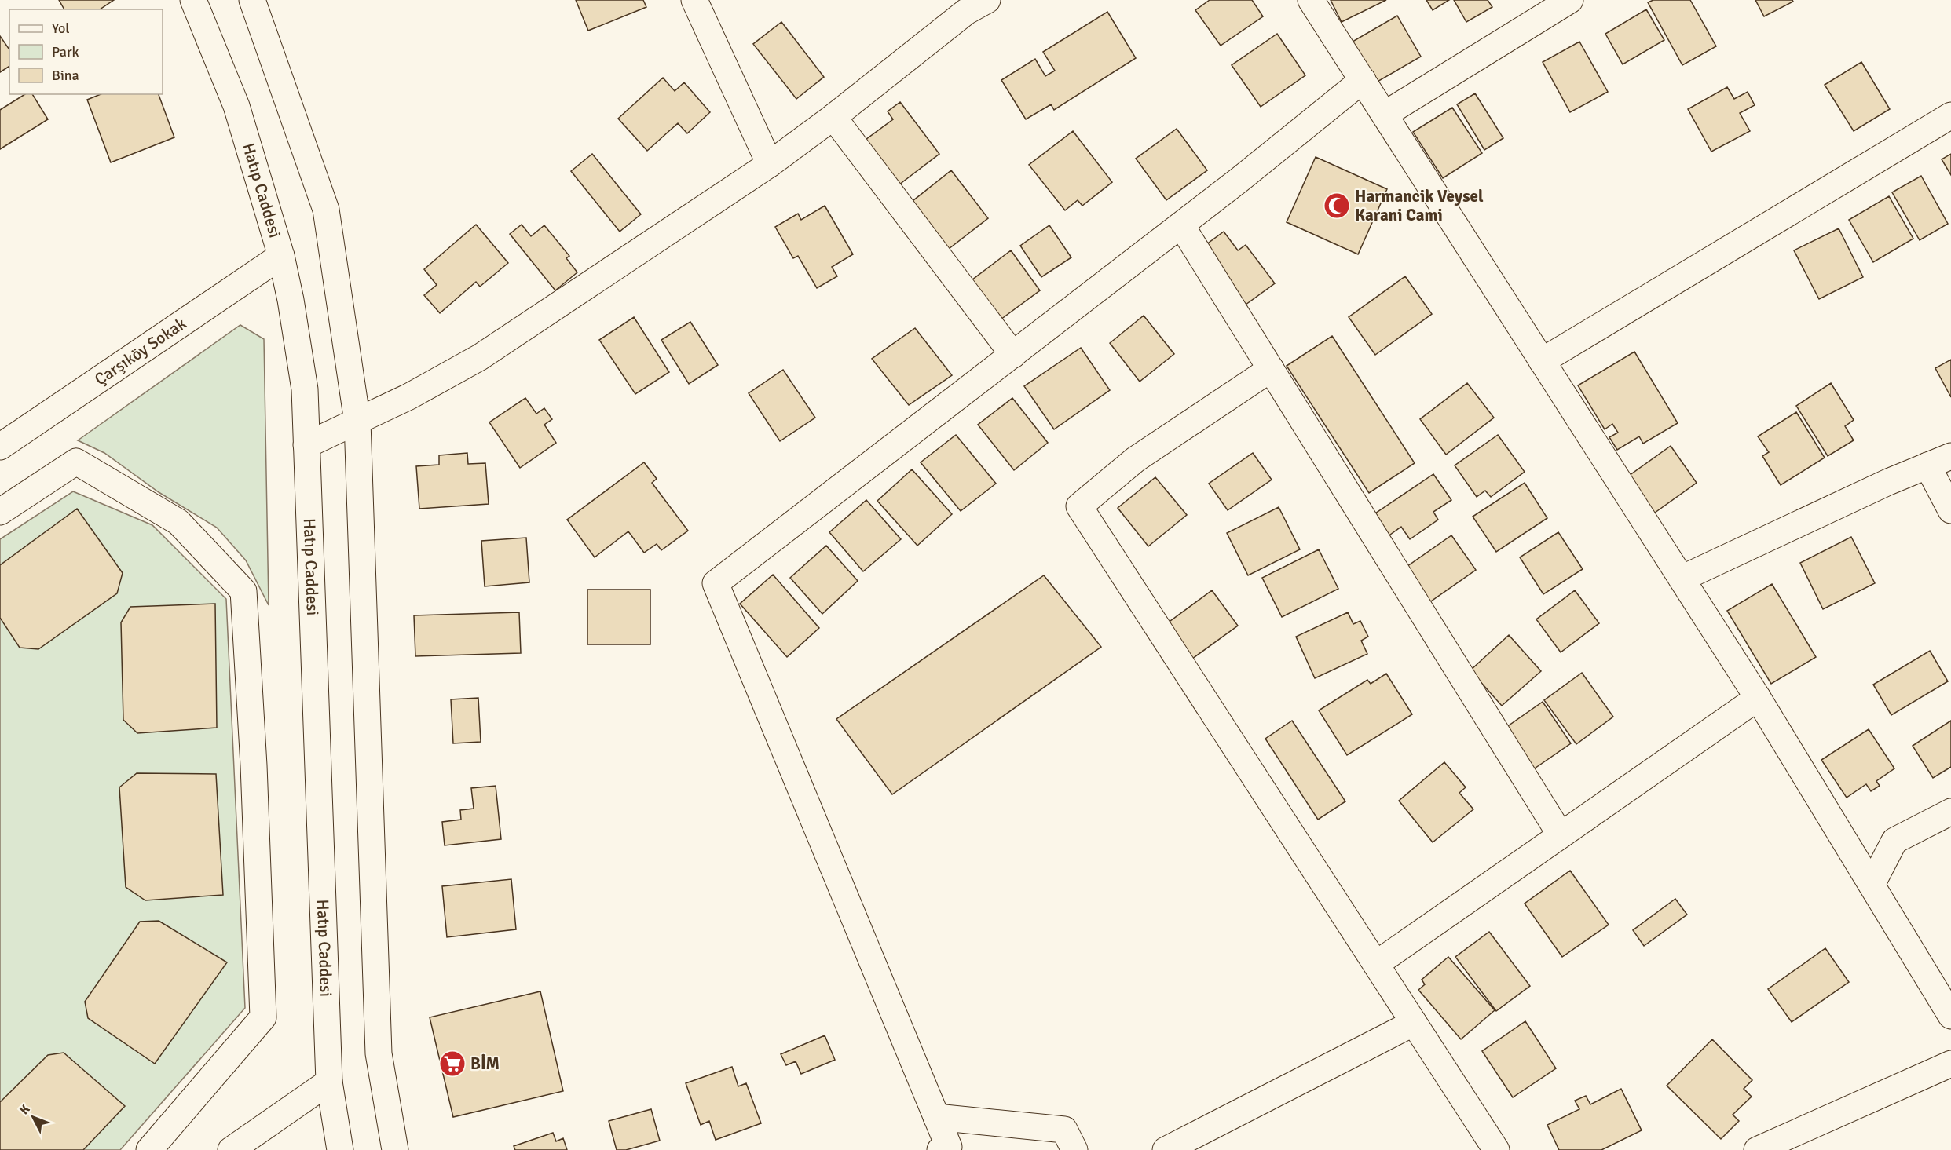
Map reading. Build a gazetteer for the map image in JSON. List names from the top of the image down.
{
  "streets": {
    "street": ["Hatıp Caddesi", "Çarşıköy Sokak"]
  },
  "crossings": [
    ["Hatıp Caddesi", "Çarşıköy Sokak"]
  ],
  "places": {
    "mosque": ["Harmancik Veysel Karani Cami"],
    "supermarket": ["BİM"]
  },
  "legend": ["Yol", "Park", "Bina"],
  "north": "top left"
}
